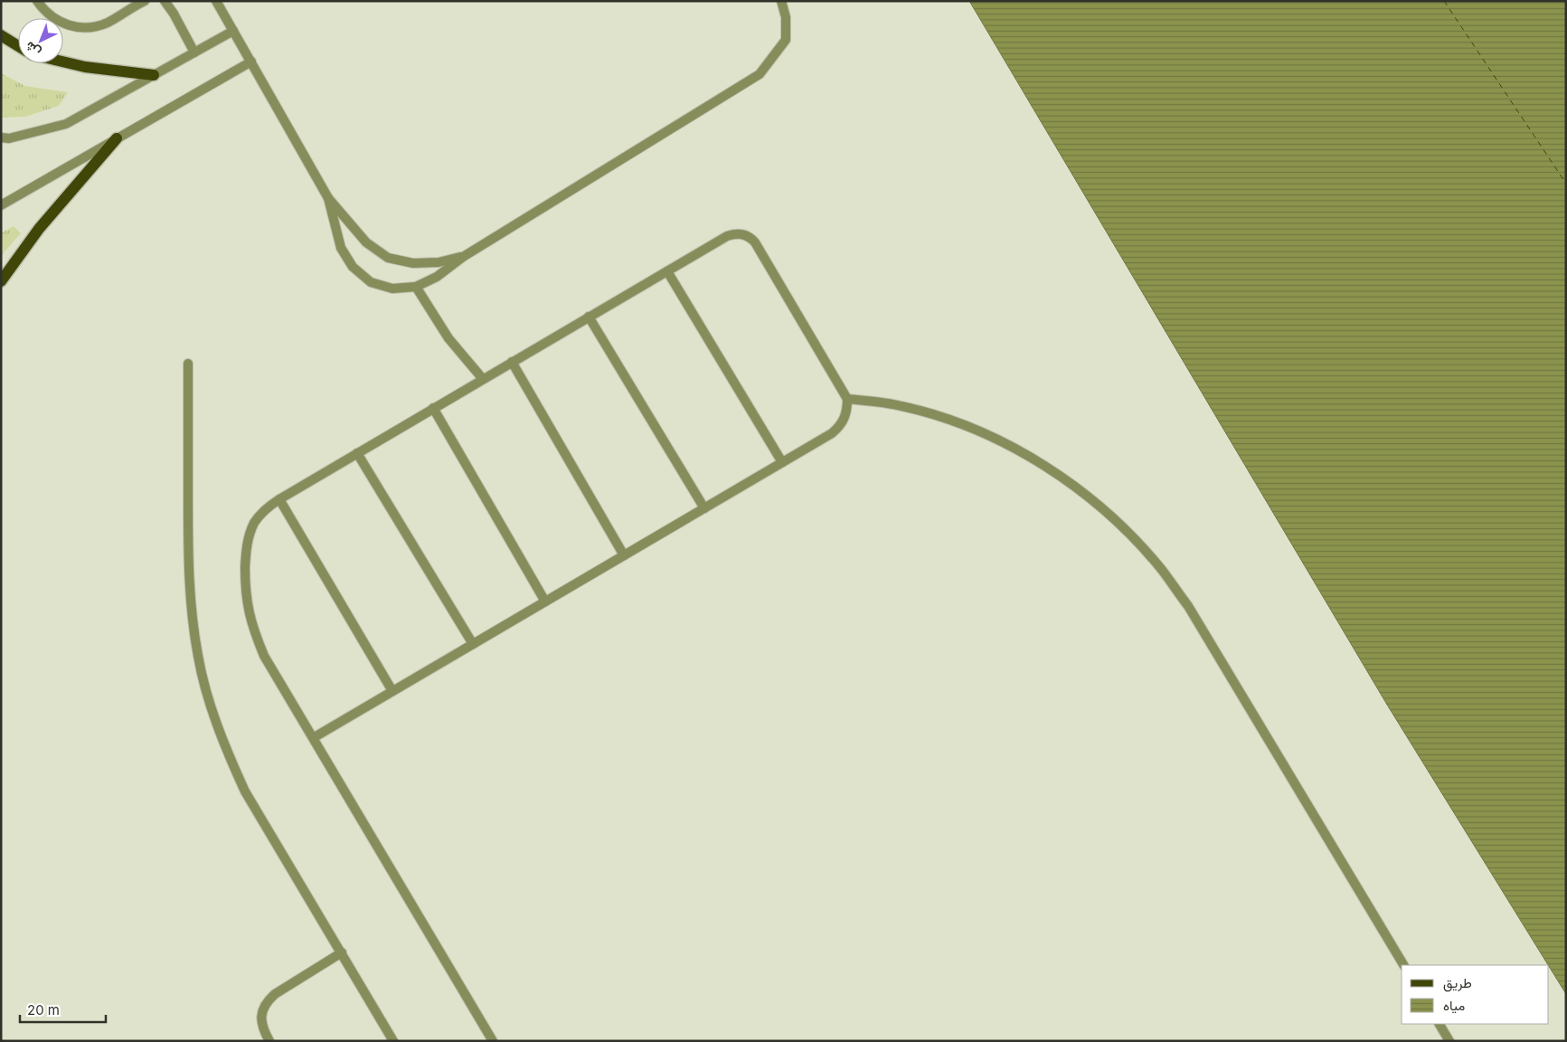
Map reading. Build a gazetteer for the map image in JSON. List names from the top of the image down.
{
  "legend": ["طريق", "مياه"],
  "scale_bar": "20 m",
  "north": "bottom left"
}
